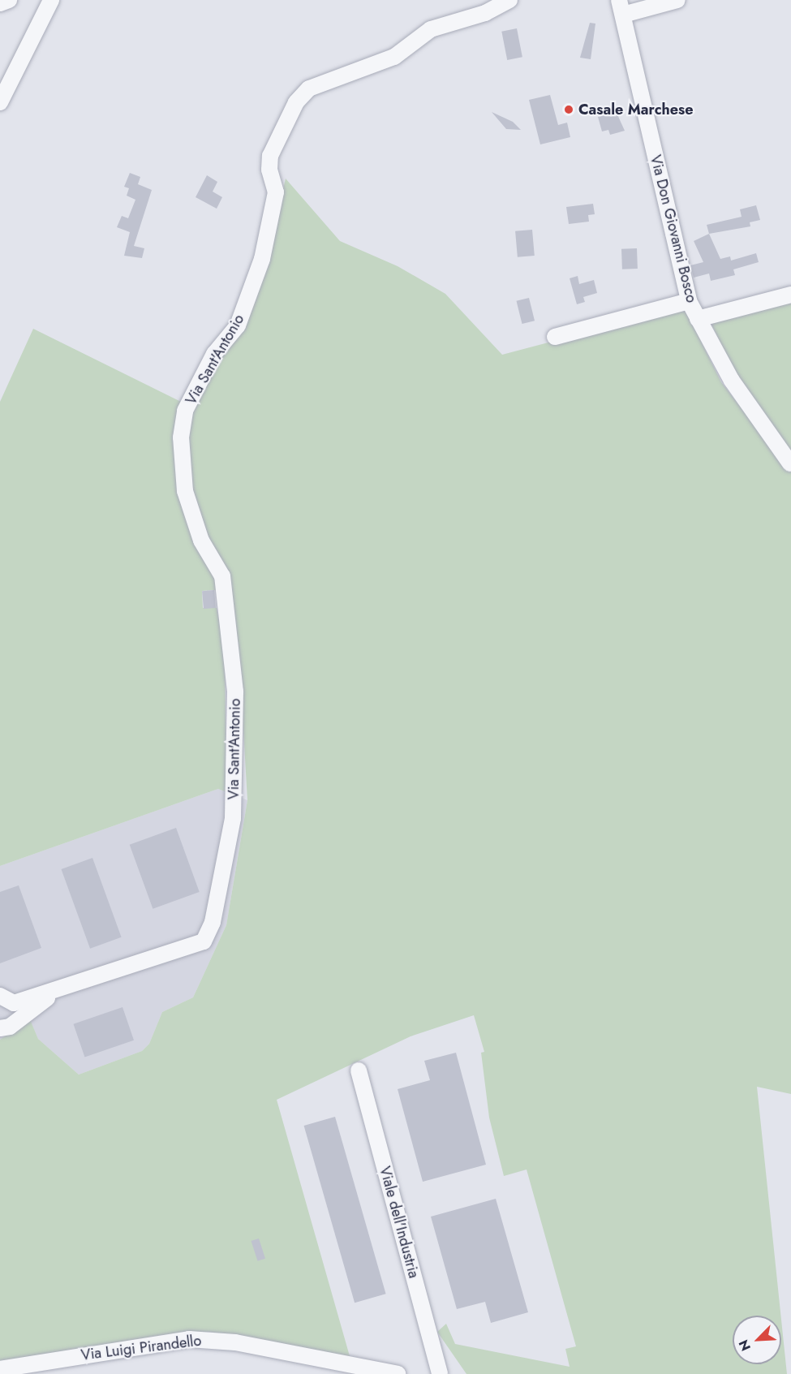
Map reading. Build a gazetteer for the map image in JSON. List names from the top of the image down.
{
  "streets": {
    "street": [
      "Via Don Giovanni Bosco",
      "Via Sant'Antonio",
      "Viale dell'Industria",
      "Via Luigi Pirandello"
    ]
  },
  "places": ["Casale Marchese"],
  "north": "bottom left"
}
